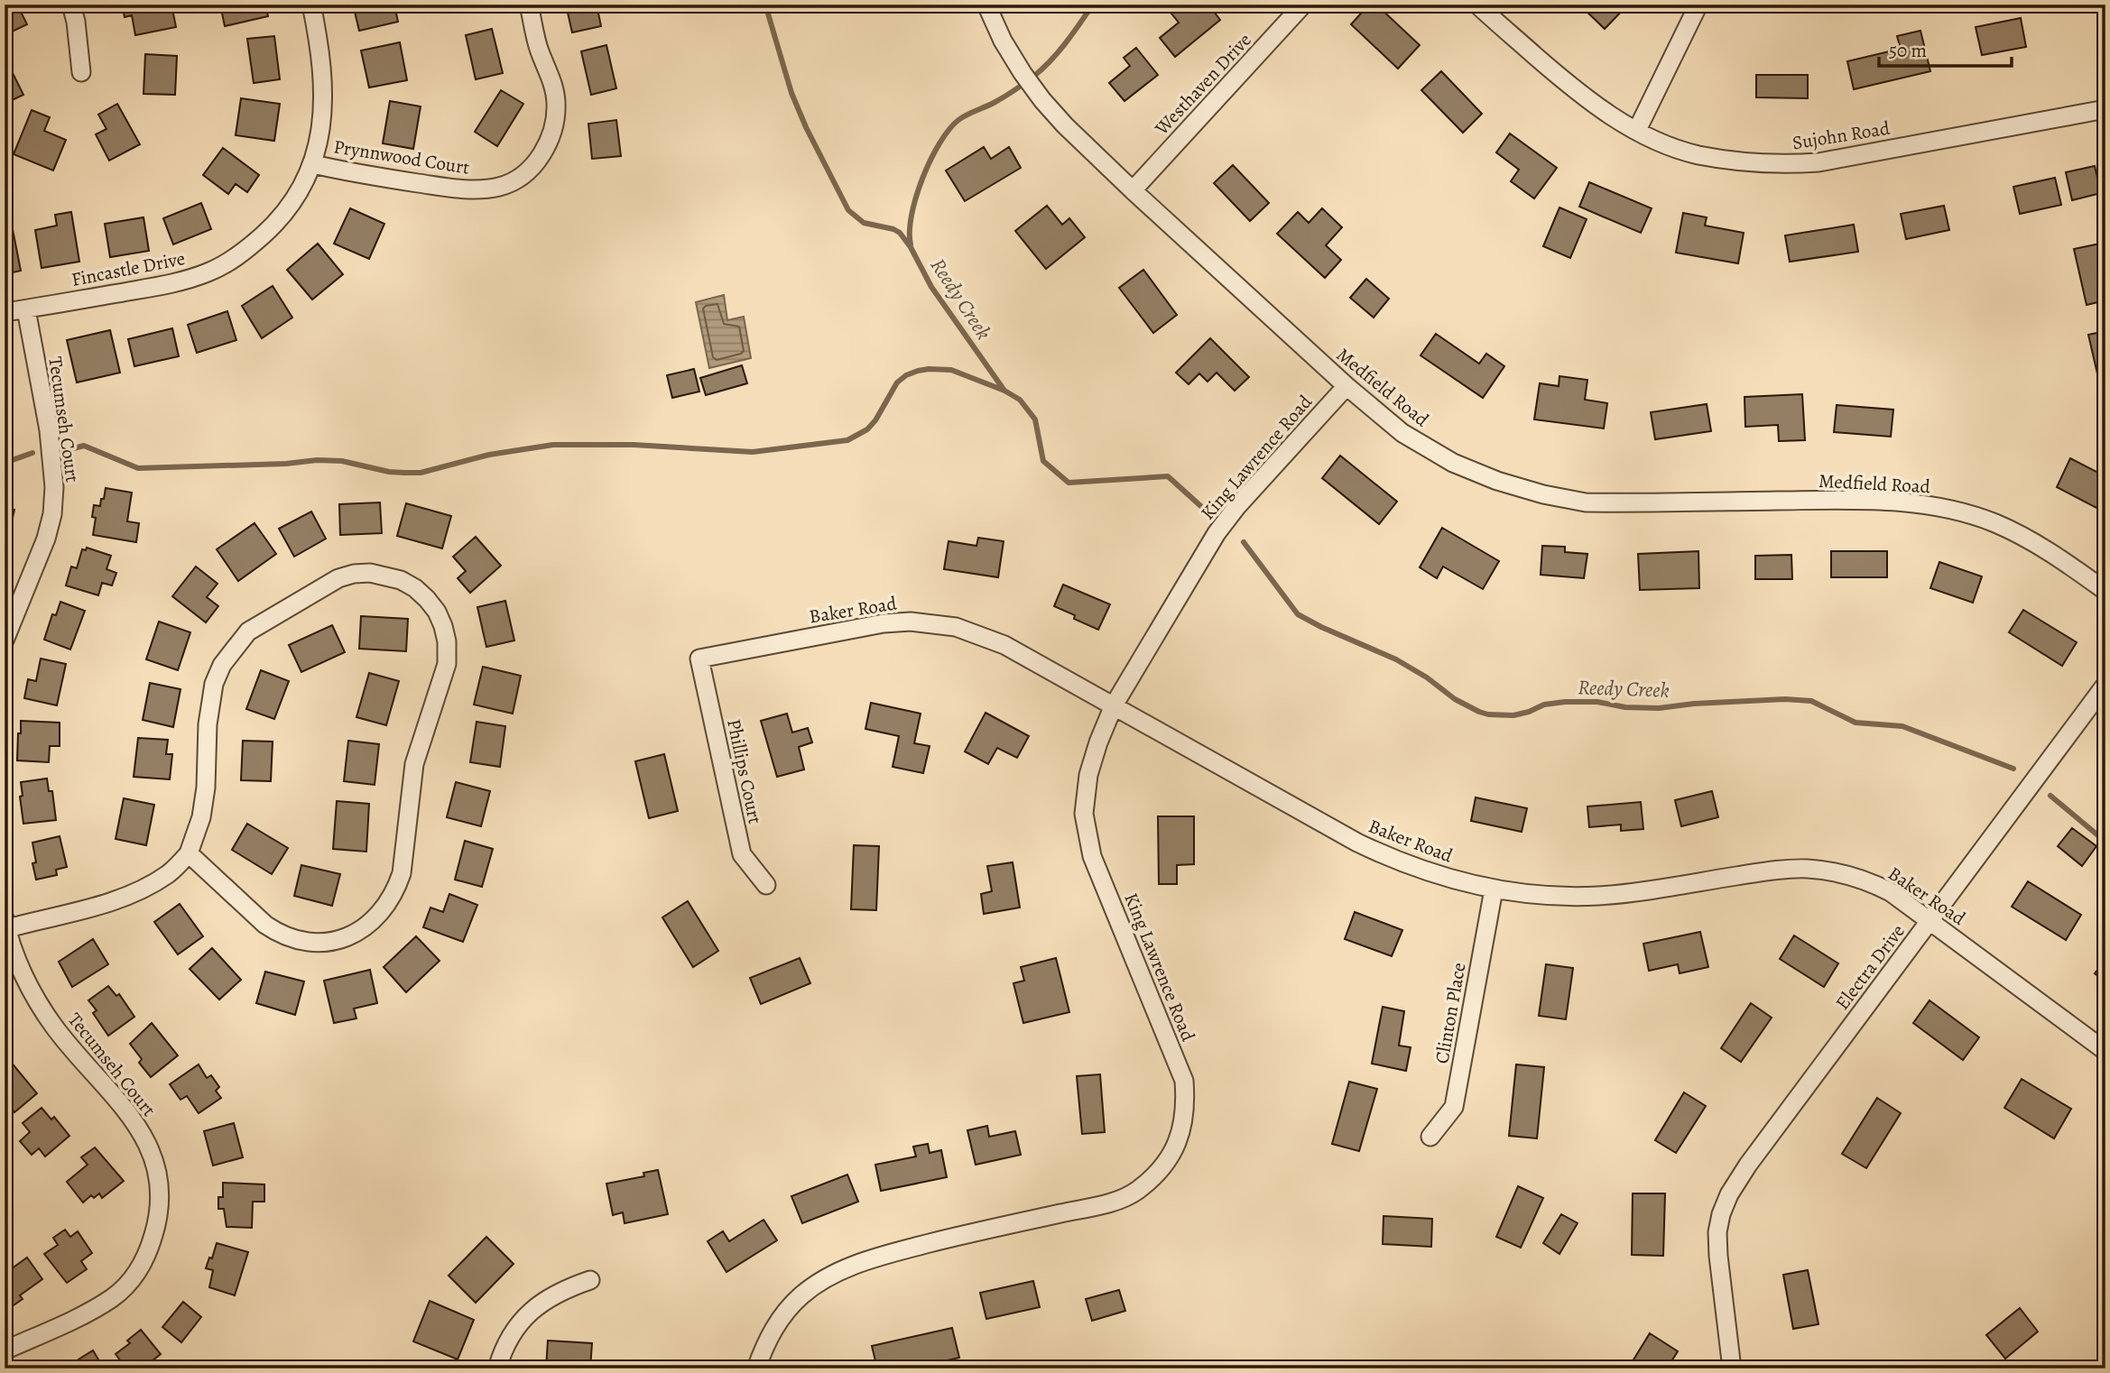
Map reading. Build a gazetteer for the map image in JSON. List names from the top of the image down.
{
  "streets": {
    "street": [
      "Westhaven Drive",
      "Sujohn Road",
      "Prynnwood Court",
      "Fincastle Drive",
      "Medfield Road",
      "Tecumseh Court",
      "King Lawrence Road",
      "Baker Road",
      "Phillips Court",
      "Electra Drive",
      "Clinton Place"
    ]
  },
  "crossings": [
    ["Westhaven Drive", "Medfield Road"],
    ["Prynnwood Court", "Fincastle Drive"],
    ["Fincastle Drive", "Tecumseh Court"],
    ["Medfield Road", "King Lawrence Road"],
    ["King Lawrence Road", "Baker Road"],
    ["Baker Road", "Phillips Court"],
    ["Baker Road", "Electra Drive"],
    ["Baker Road", "Clinton Place"]
  ],
  "water": ["Reedy Creek"],
  "scale_bar": "50 m"
}
